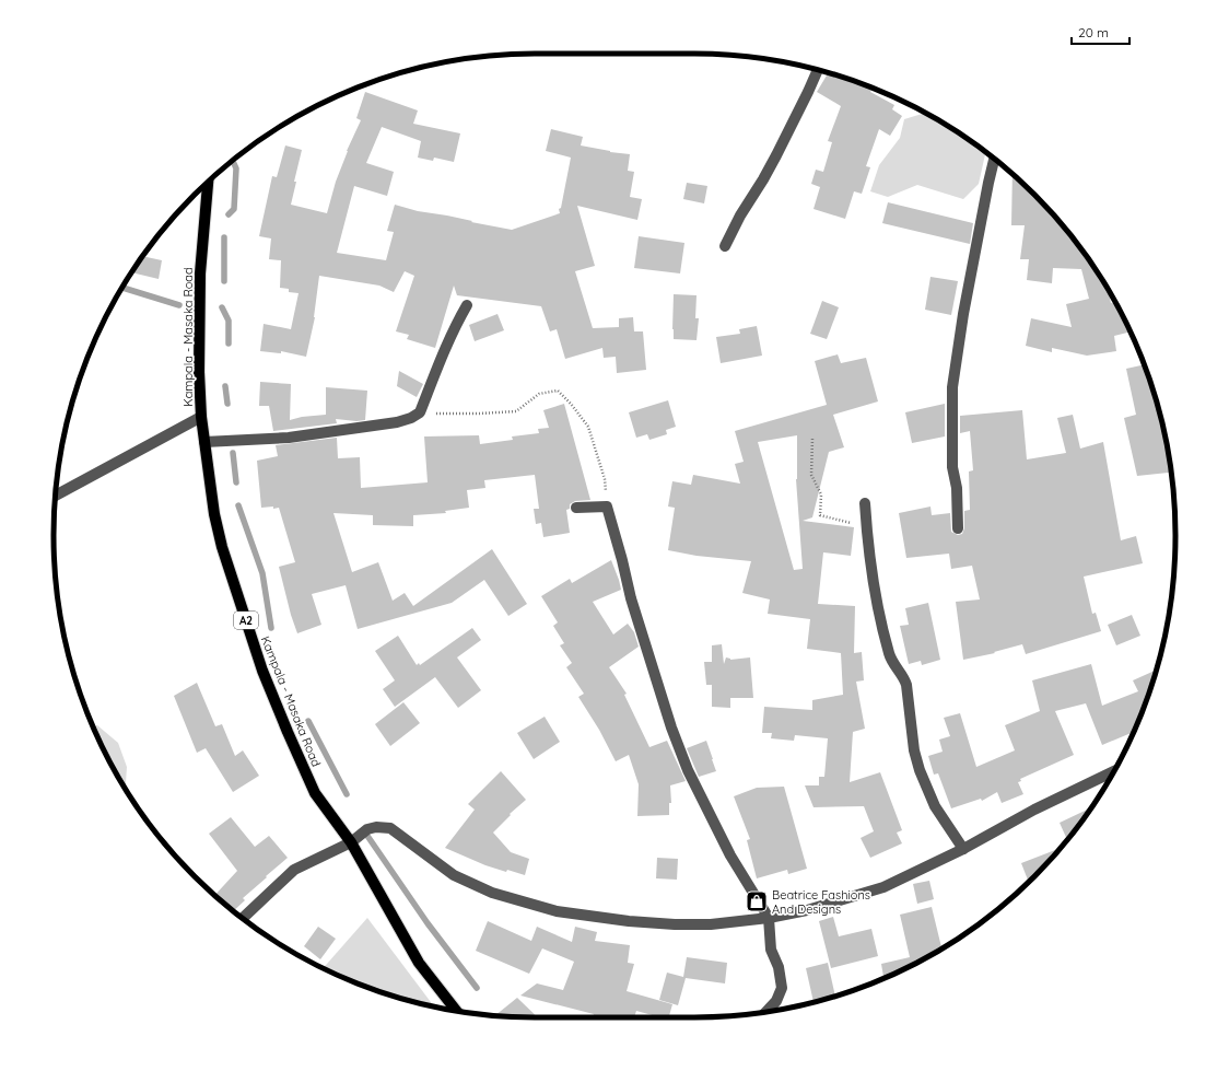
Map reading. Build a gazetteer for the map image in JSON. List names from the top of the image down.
{
  "streets": {
    "main road": ["Kampala - Masaka Road", "A2"]
  },
  "places": {
    "shop": ["Beatrice Fashions And Designs"]
  },
  "scale_bar": "20 m"
}
